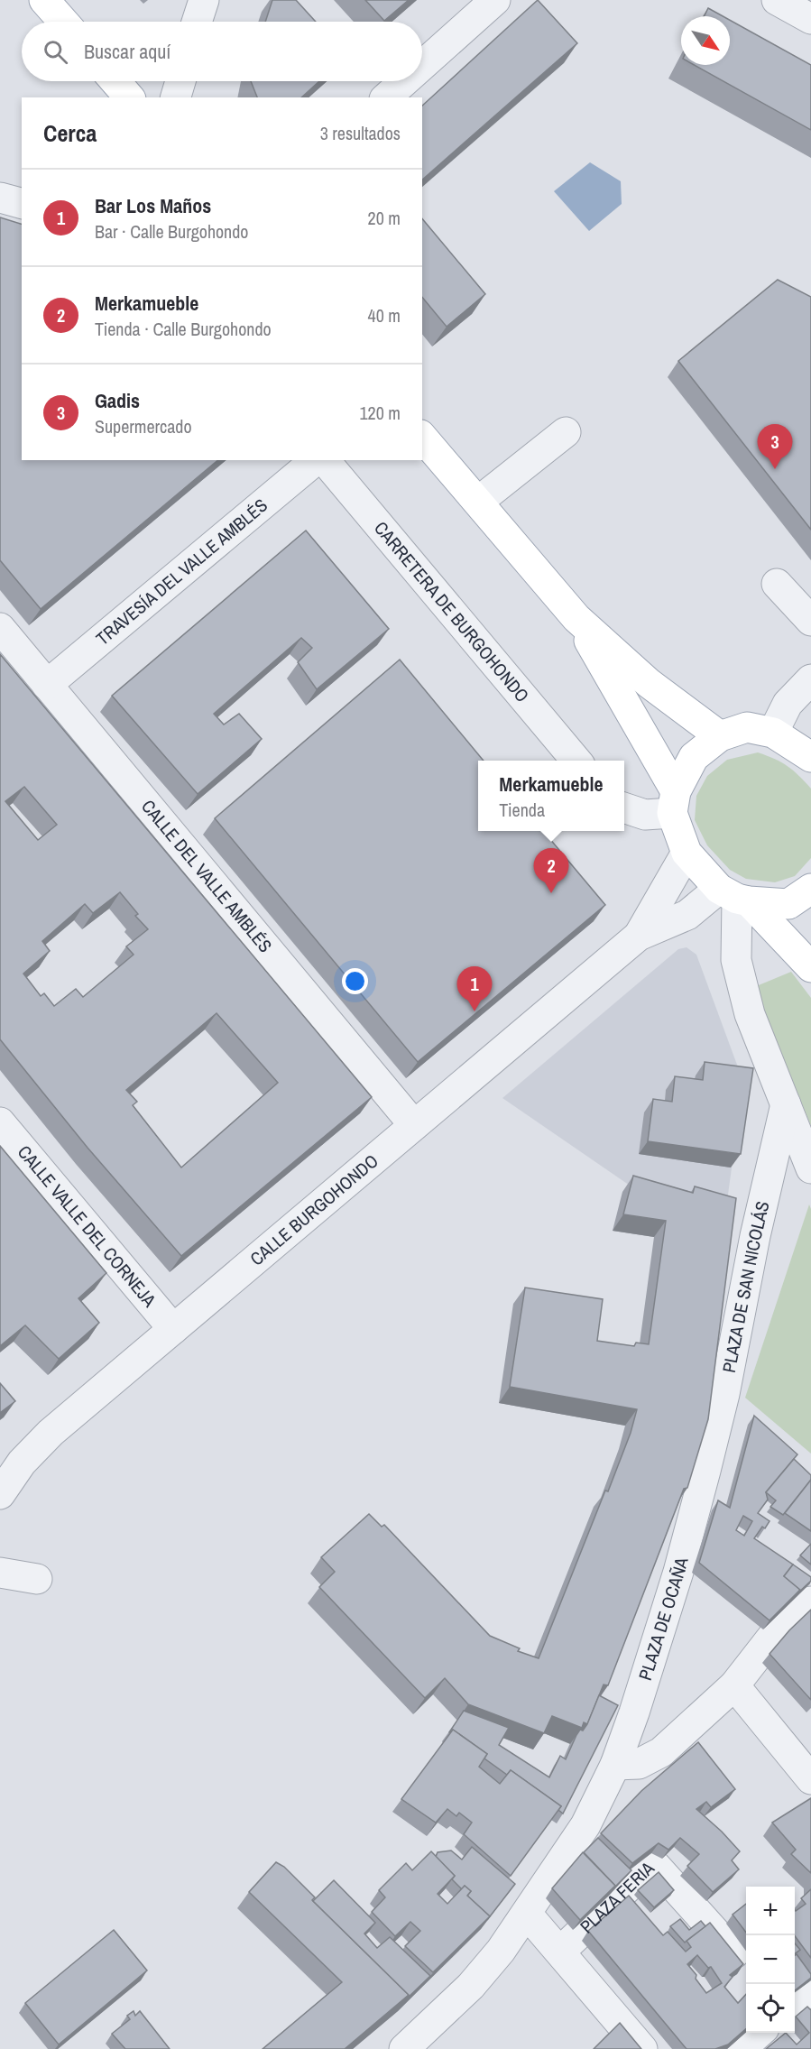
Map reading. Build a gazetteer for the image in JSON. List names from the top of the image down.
{
  "streets": {
    "street": [
      "TRAVESÍA DEL VALLE AMBLÉS",
      "CARRETERA DE BURGOHONDO",
      "CALLE DEL VALLE AMBLÉS",
      "CALLE BURGOHONDO",
      "CALLE VALLE DEL CORNEJA",
      "PLAZA DE SAN NICOLÁS",
      "PLAZA DE OCAÑA",
      "PLAZA FERIA"
    ]
  },
  "crossings": [
    ["TRAVESÍA DEL VALLE AMBLÉS", "CALLE DEL VALLE AMBLÉS"],
    ["CALLE DEL VALLE AMBLÉS", "CALLE BURGOHONDO"],
    ["CALLE BURGOHONDO", "CALLE VALLE DEL CORNEJA"],
    ["PLAZA DE SAN NICOLÁS", "PLAZA DE OCAÑA"]
  ],
  "north": "bottom right",
  "page": {
    "search": "Buscar aquí",
    "heading": ["Cerca", "3 resultados"],
    "list": [
      {
        "mark": "1",
        "name": "Bar Los Maños",
        "note": "Bar · Calle Burgohondo",
        "value": "20 m"
      },
      {
        "mark": "2",
        "name": "Merkamueble",
        "note": "Tienda · Calle Burgohondo",
        "value": "40 m"
      },
      {
        "mark": "3",
        "name": "Gadis",
        "note": "Supermercado",
        "value": "120 m"
      }
    ],
    "pins": ["3", "2", "1"],
    "popup": ["Merkamueble", "Tienda"],
    "map_buttons": ["+", "−"]
  }
}
